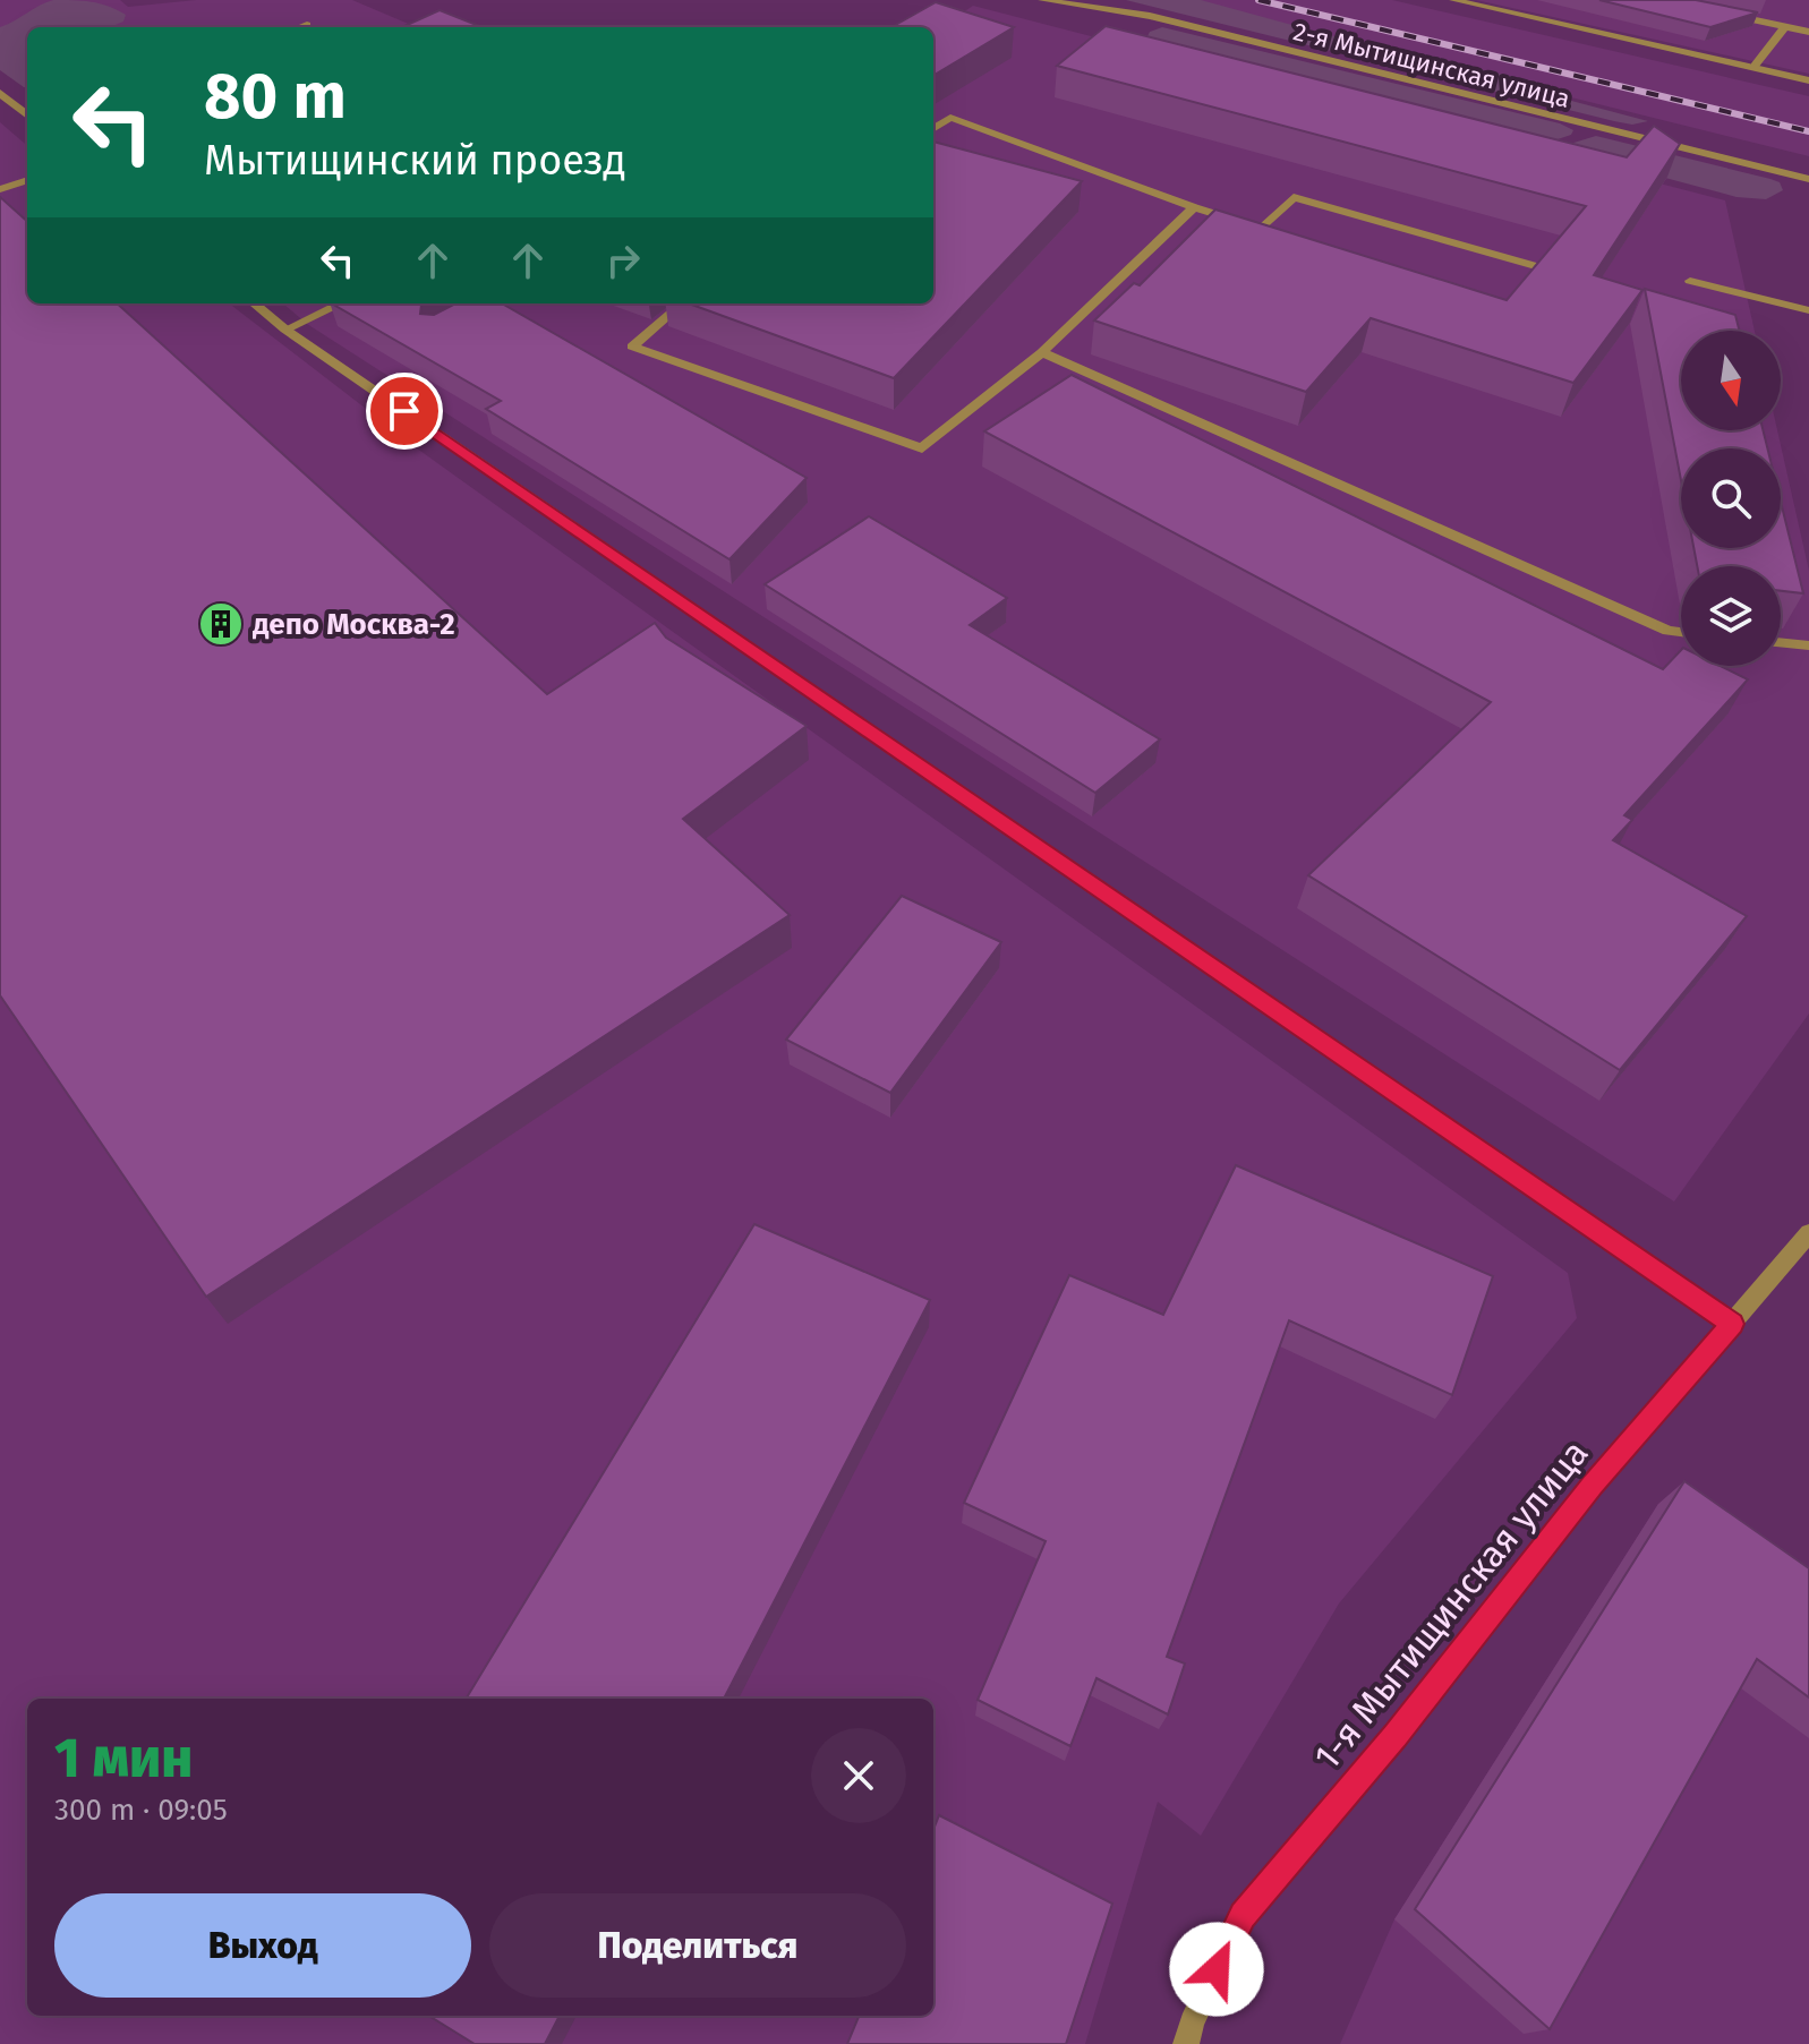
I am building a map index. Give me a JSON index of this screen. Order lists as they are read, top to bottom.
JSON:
{
  "streets": {
    "street": ["2-я Мытищинская улица", "1-я Мытищинская улица"]
  },
  "places": {
    "building": ["депо Москва-2"]
  },
  "north": "bottom",
  "page": {
    "turn": ["80 m", "Мытищинский проезд"],
    "heading": ["1 мин", "300 m · 09:05"],
    "buttons": ["Выход", "Поделиться"]
  }
}
